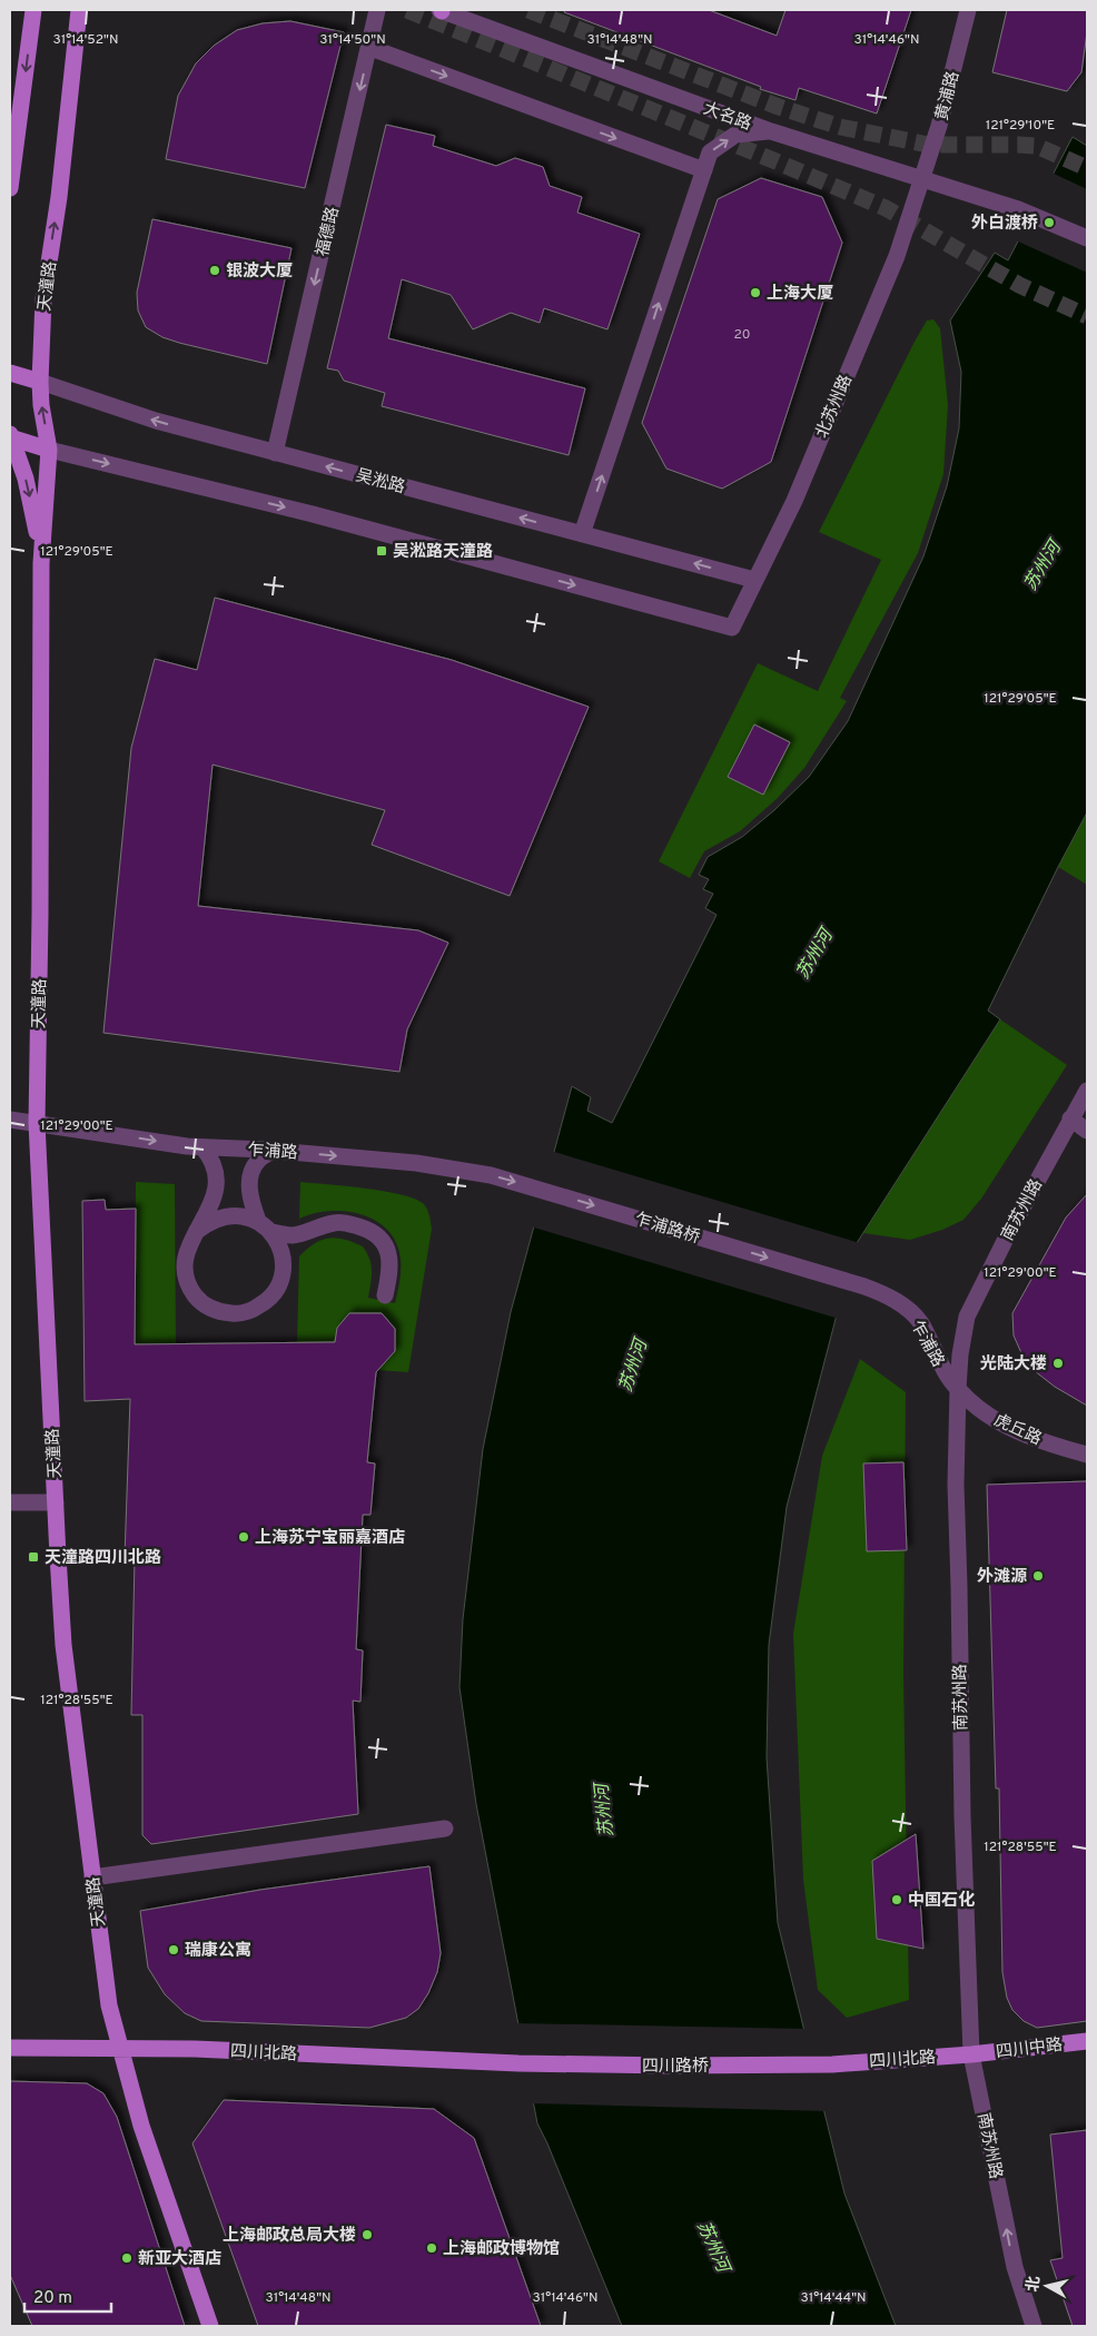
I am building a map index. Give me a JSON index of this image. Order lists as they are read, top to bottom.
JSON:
{
  "streets": {
    "main road": [
      "天潼路",
      "吴淞路",
      "四川中路",
      "四川北路",
      "四川路桥"
    ],
    "street": [
      "黄浦路",
      "大名路",
      "福德路",
      "北苏州路",
      "乍浦路",
      "南苏州路",
      "乍浦路桥",
      "虎丘路"
    ]
  },
  "crossings": [
    ["黄浦路", "大名路"],
    ["黄浦路", "北苏州路"],
    ["大名路", "北苏州路"],
    ["福德路", "吴淞路"],
    ["天潼路", "北苏州路"],
    ["天潼路", "吴淞路"],
    ["天潼路", "乍浦路"],
    ["天潼路", "四川北路"],
    ["北苏州路", "吴淞路"],
    ["乍浦路", "南苏州路"],
    ["乍浦路", "乍浦路桥"],
    ["乍浦路", "虎丘路"],
    ["南苏州路", "虎丘路"],
    ["南苏州路", "四川中路"],
    ["南苏州路", "四川北路"],
    ["四川中路", "四川北路"],
    ["四川北路", "四川路桥"]
  ],
  "one_way": [
    "福德路",
    "北苏州路",
    "吴淞路",
    "乍浦路",
    "乍浦路桥"
  ],
  "water": ["苏州河"],
  "places": {
    "other": [
      "外白渡桥",
      "银波大厦",
      "上海大厦",
      "光陆大楼",
      "上海苏宁宝丽嘉酒店",
      "外滩源",
      "中国石化",
      "瑞康公寓",
      "上海邮政总局大楼",
      "上海邮政博物馆",
      "新亚大酒店"
    ],
    "transit": ["吴淞路天潼路", "天潼路四川北路"]
  },
  "house_numbers": ["20"],
  "scale_bar": "20 m",
  "north": "left",
  "coordinates": [
    "31°14'52\"N",
    "31°14'50\"N",
    "31°14'48\"N",
    "31°14'46\"N",
    "121°29'10\"E",
    "121°29'05\"E",
    "121°29'00\"E",
    "121°28'55\"E",
    "31°14'44\"N"
  ]
}
